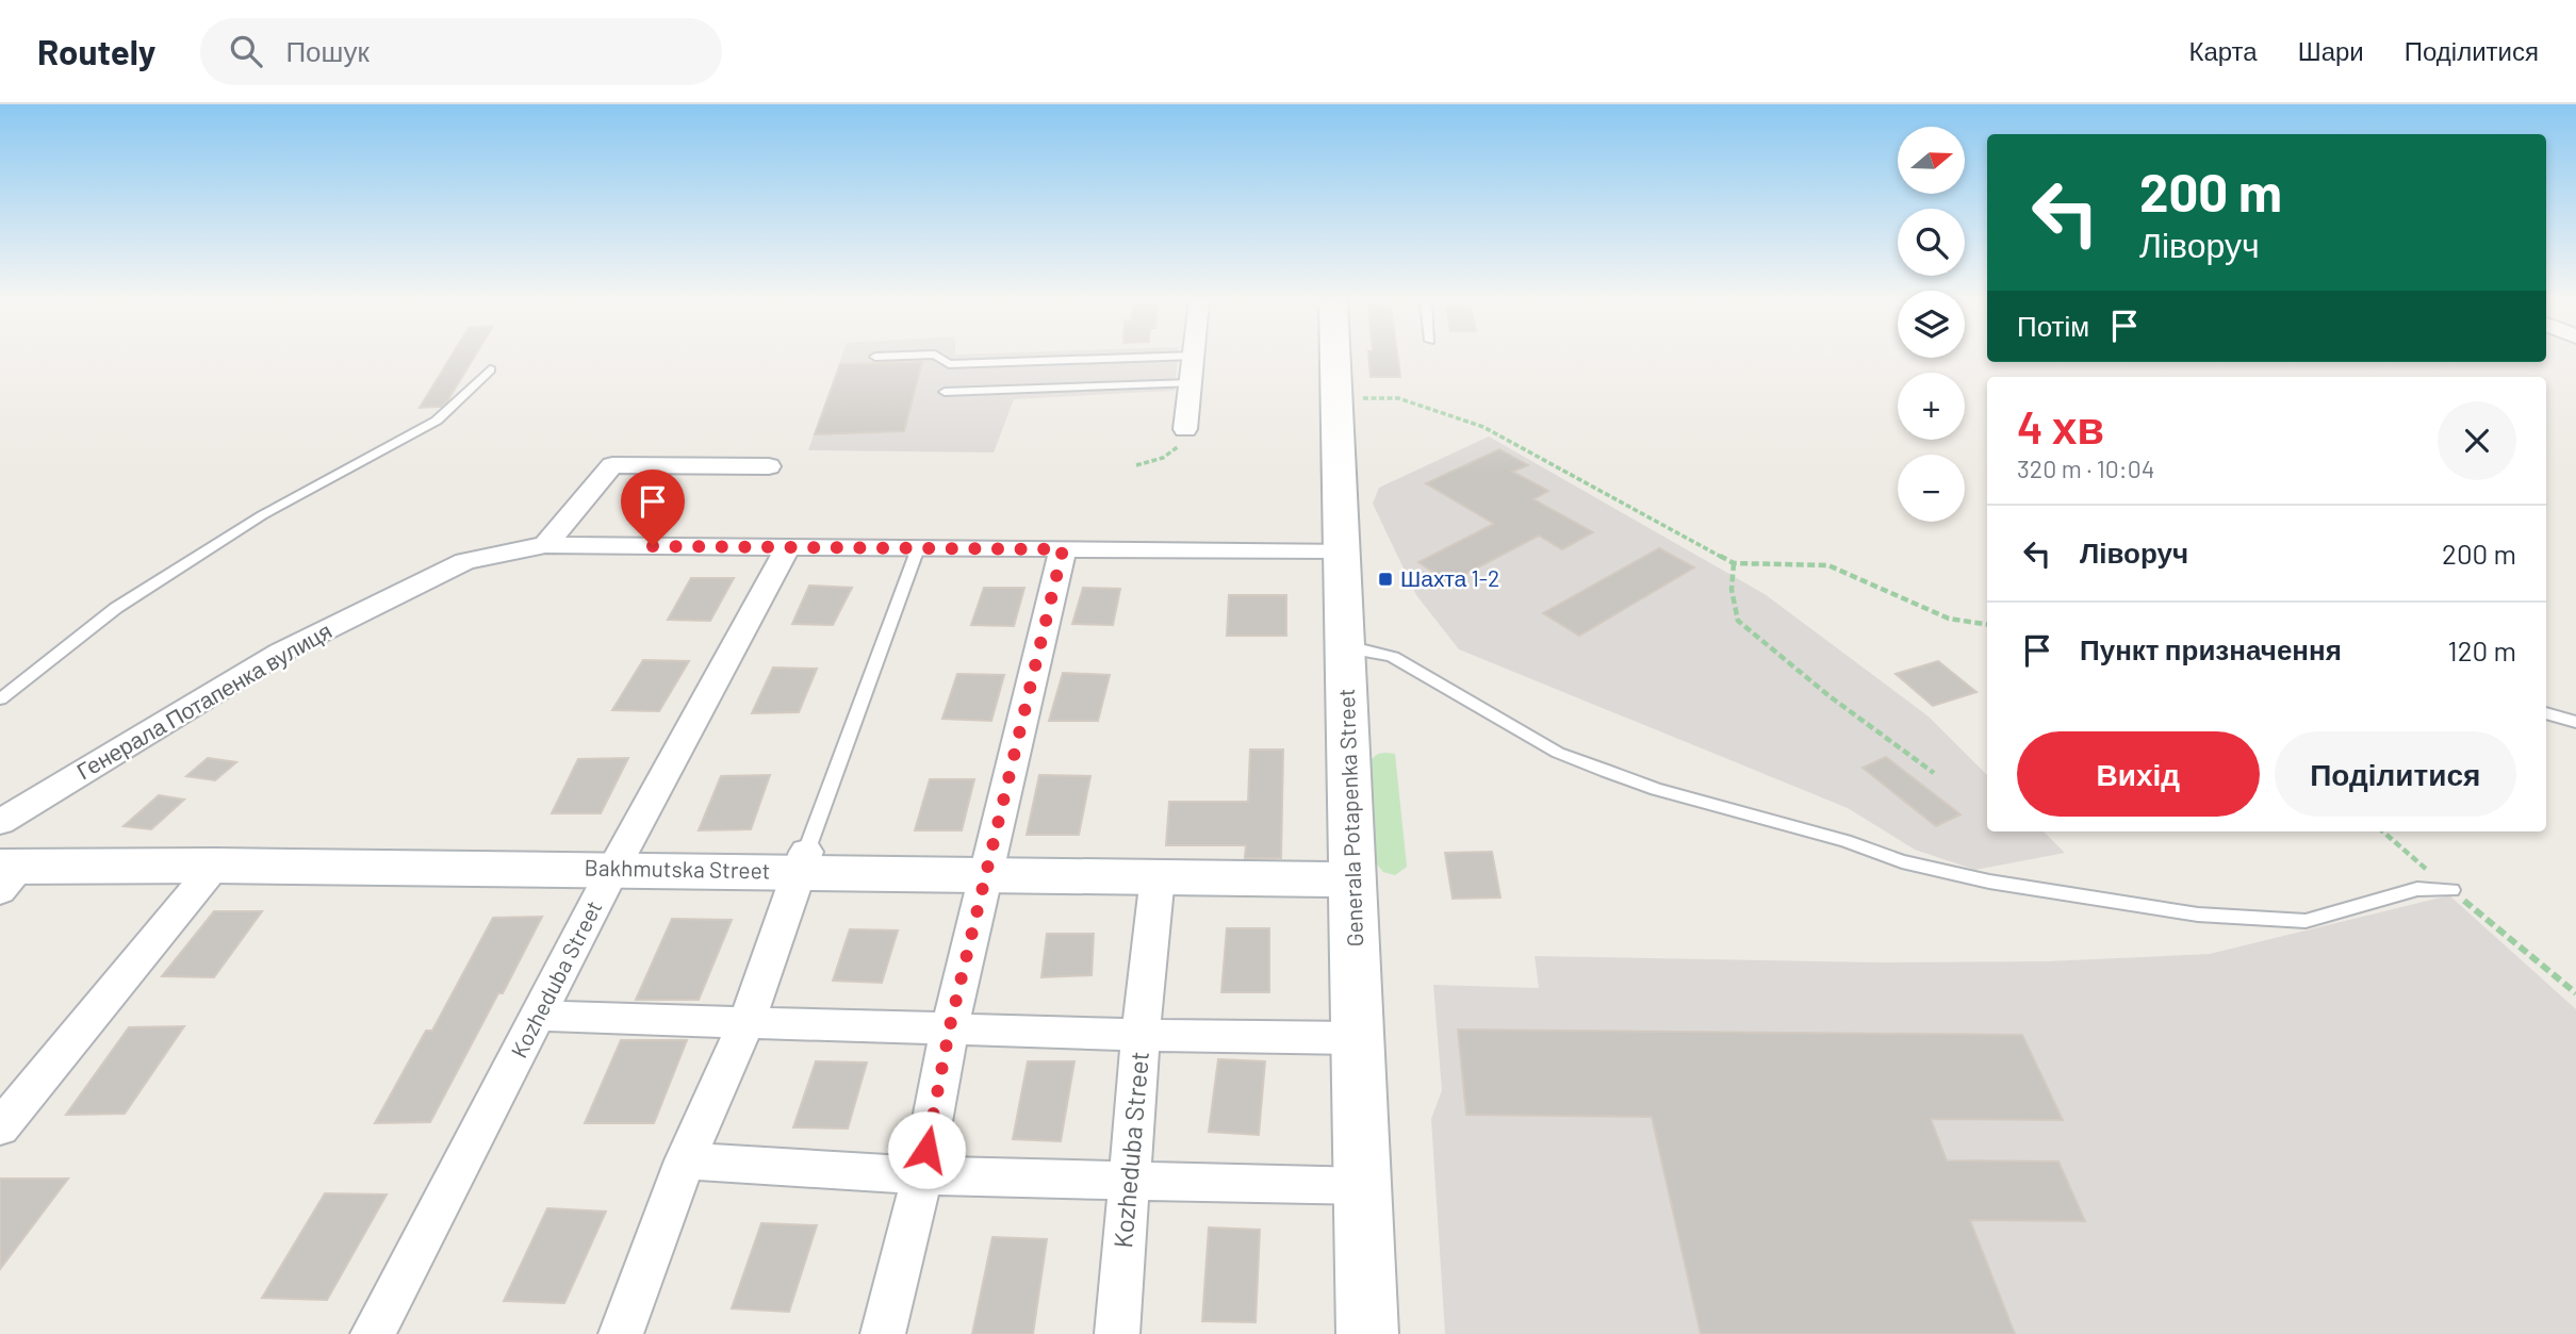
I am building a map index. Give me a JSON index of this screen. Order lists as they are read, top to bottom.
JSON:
{
  "streets": {
    "main road": ["Generala Potapenka Street", "Bakhmutska Street"],
    "street": ["Генерала Потапенка вулиця", "Kozheduba Street"]
  },
  "crossings": [
    ["Генерала Потапенка вулиця", "Generala Potapenka Street"],
    ["Генерала Потапенка вулиця", "Kozheduba Street"],
    ["Generala Potapenka Street", "Bakhmutska Street"],
    ["Bakhmutska Street", "Kozheduba Street"]
  ],
  "places": {
    "transit": ["Шахта 1-2"]
  },
  "north": "right",
  "page": {
    "header": "Routely",
    "search": "Пошук",
    "nav": ["Карта", "Шари", "Поділитися"],
    "map_buttons": ["+", "−"],
    "turn": ["200 m", "Ліворуч"],
    "then": "Потім",
    "heading": ["4 хв", "320 m · 10:04"],
    "list": [
      {
        "name": "Ліворуч",
        "value": "200 m"
      },
      {
        "name": "Пункт призначення",
        "value": "120 m"
      }
    ],
    "buttons": ["Вихід", "Поділитися"]
  }
}
